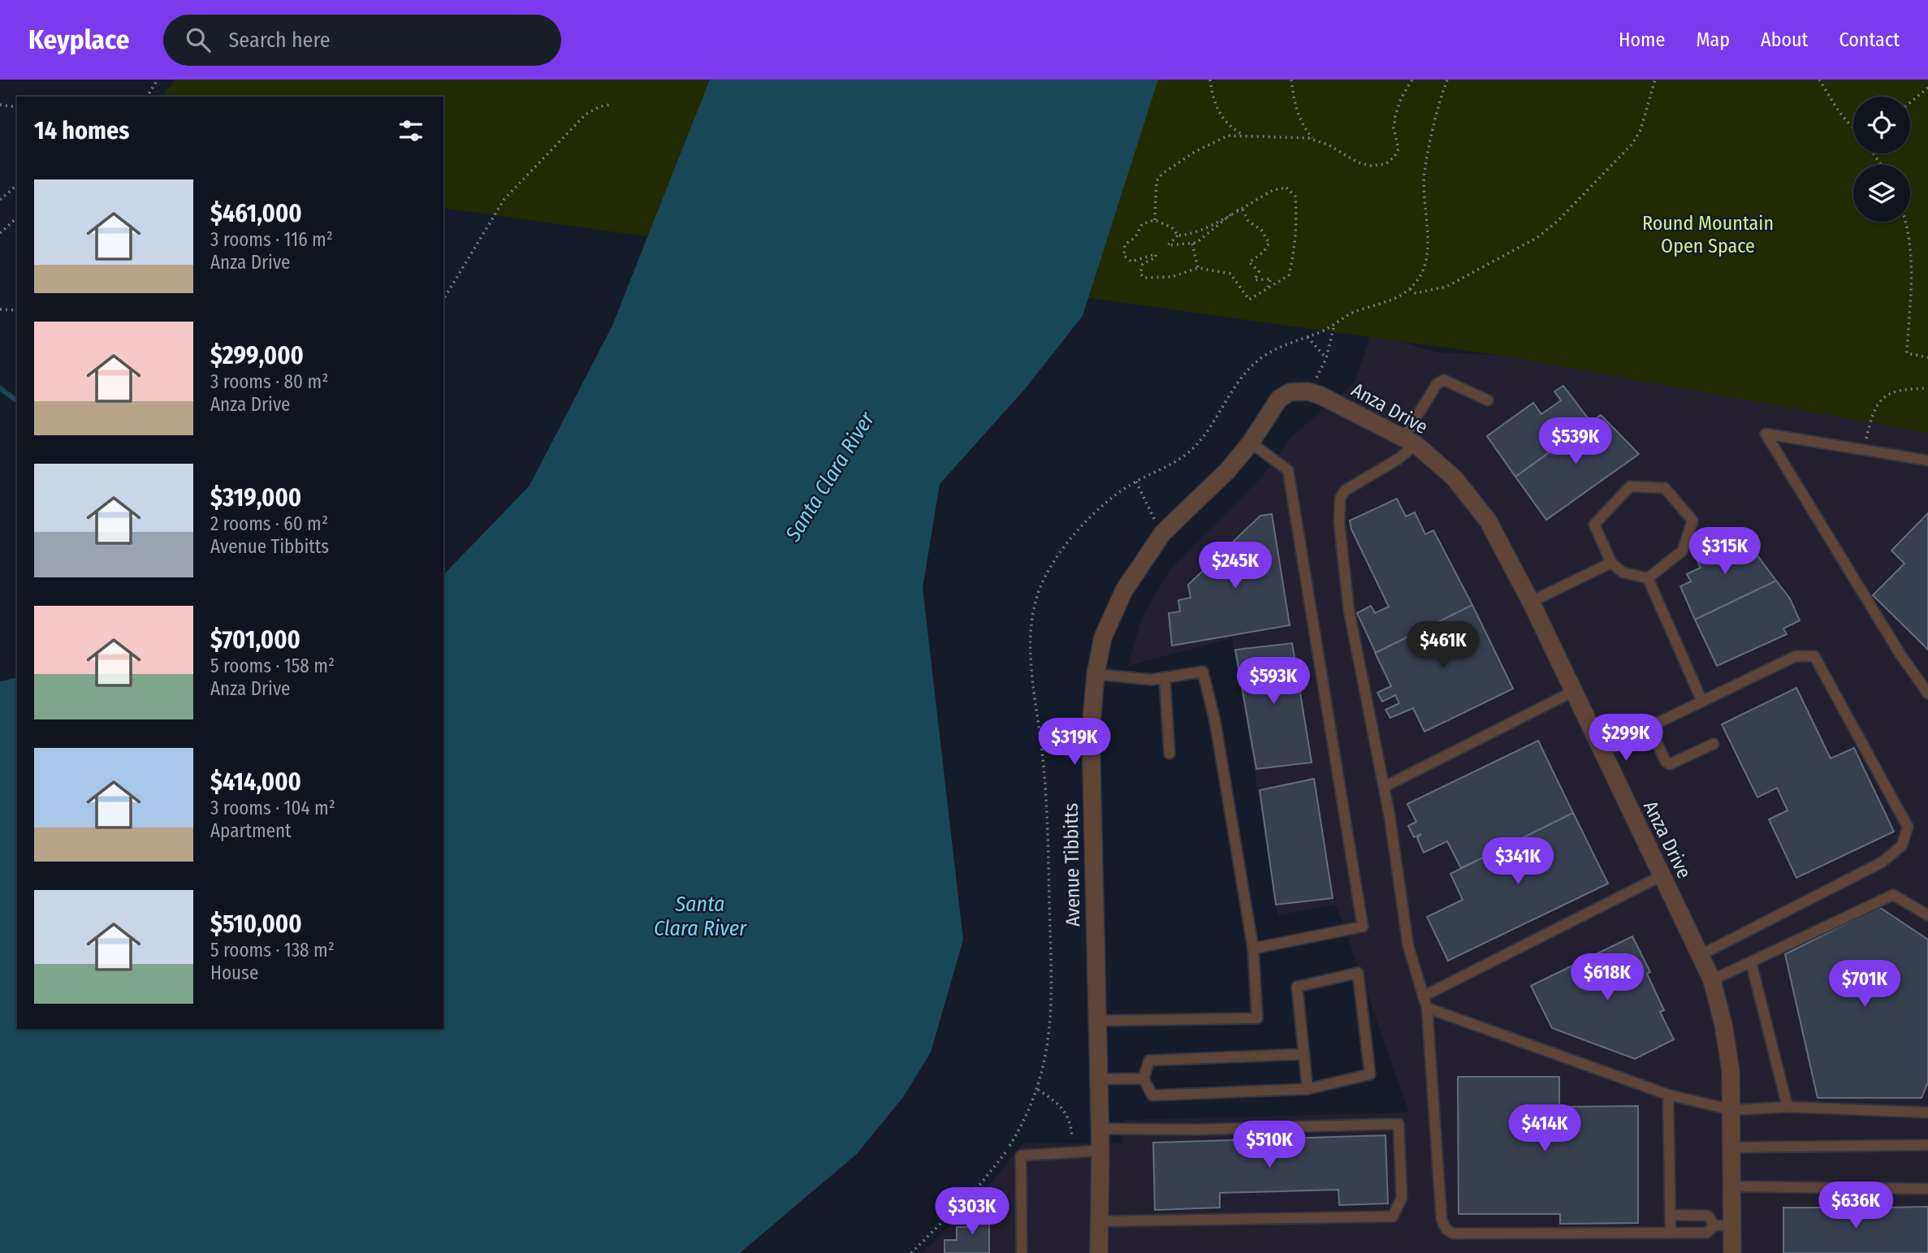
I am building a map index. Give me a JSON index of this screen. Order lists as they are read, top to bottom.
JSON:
{
  "streets": {
    "street": ["Anza Drive", "Avenue Tibbitts"]
  },
  "crossings": [
    ["Anza Drive", "Avenue Tibbitts"]
  ],
  "water": ["Santa Clara River"],
  "parks": ["Round Mountain Open Space"],
  "page": {
    "header": "Keyplace",
    "search": "Search here",
    "nav": [
      "Home",
      "Map",
      "About",
      "Contact"
    ],
    "heading": "14 homes",
    "list": [
      {
        "name": "$461,000",
        "note": "3 rooms · 116 m² · Anza Drive"
      },
      {
        "name": "$299,000",
        "note": "3 rooms · 80 m² · Anza Drive"
      },
      {
        "name": "$319,000",
        "note": "2 rooms · 60 m² · Avenue Tibbitts"
      },
      {
        "name": "$701,000",
        "note": "5 rooms · 158 m² · Anza Drive"
      },
      {
        "name": "$414,000",
        "note": "3 rooms · 104 m² · Apartment"
      },
      {
        "name": "$510,000",
        "note": "5 rooms · 138 m² · House"
      }
    ],
    "price": [
      "$539K",
      "$315K",
      "$245K",
      "$461K",
      "$593K",
      "$299K",
      "$319K",
      "$341K",
      "$618K",
      "$701K",
      "$414K",
      "$510K",
      "$636K",
      "$303K"
    ]
  }
}
